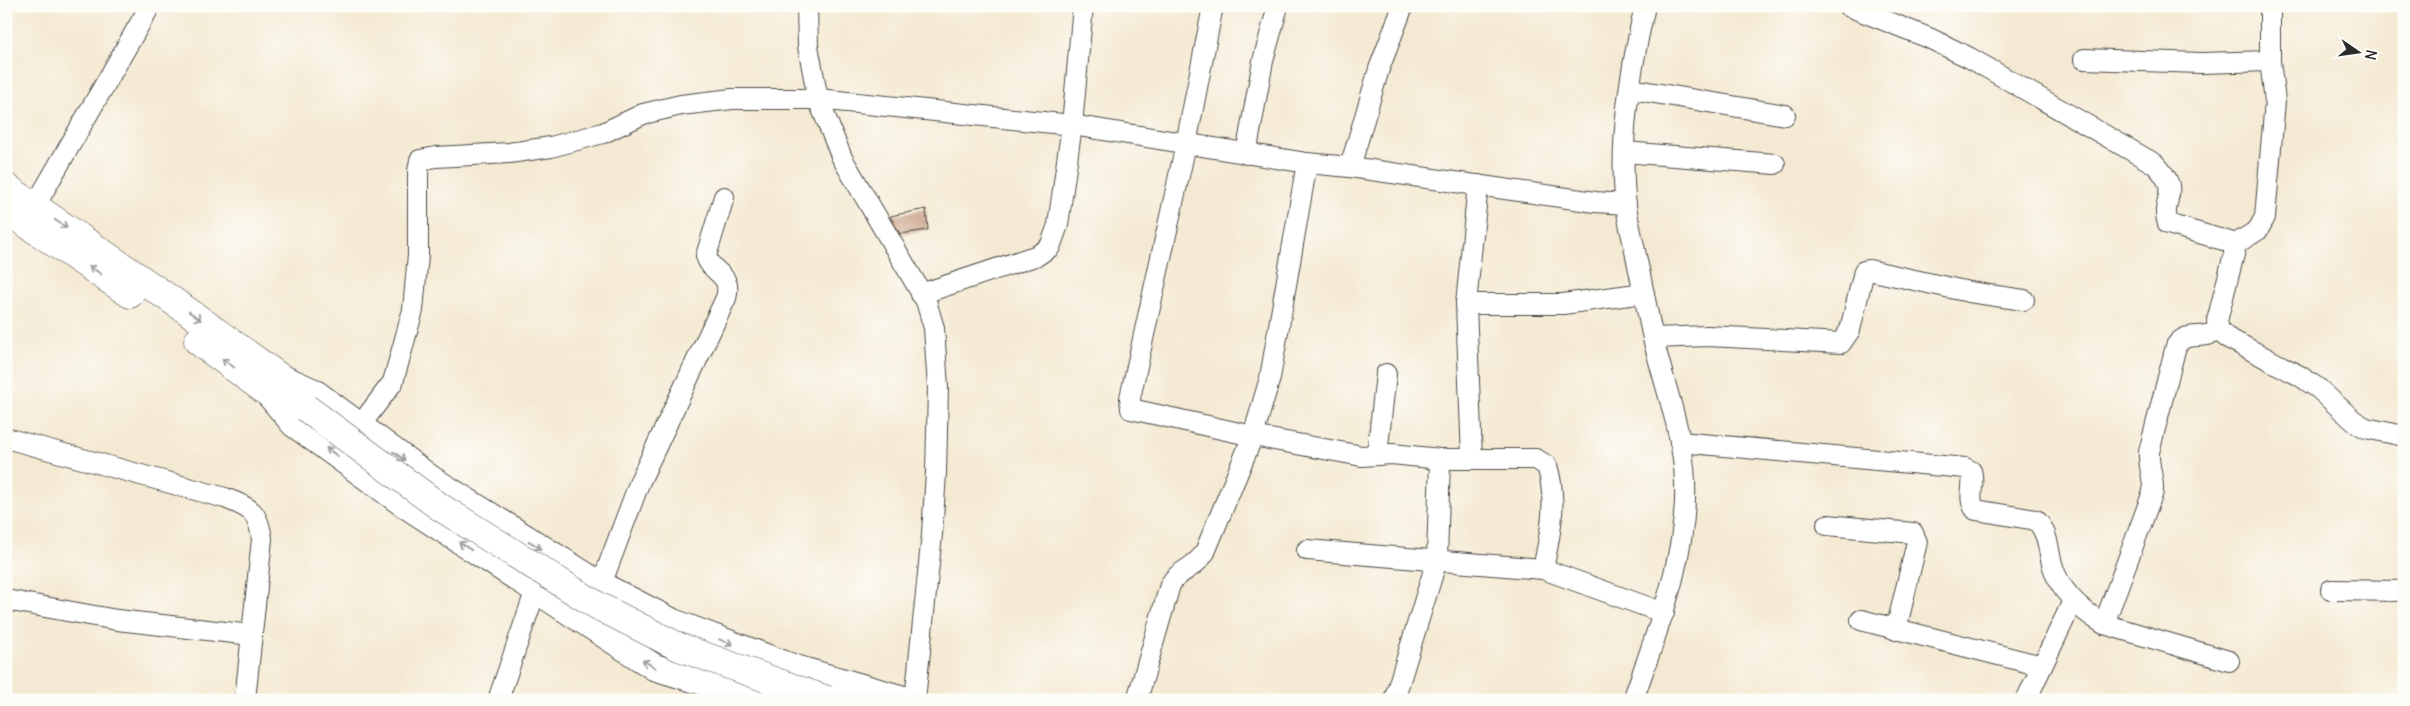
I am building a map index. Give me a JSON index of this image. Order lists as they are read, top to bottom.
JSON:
{
  "north": "right"
}
